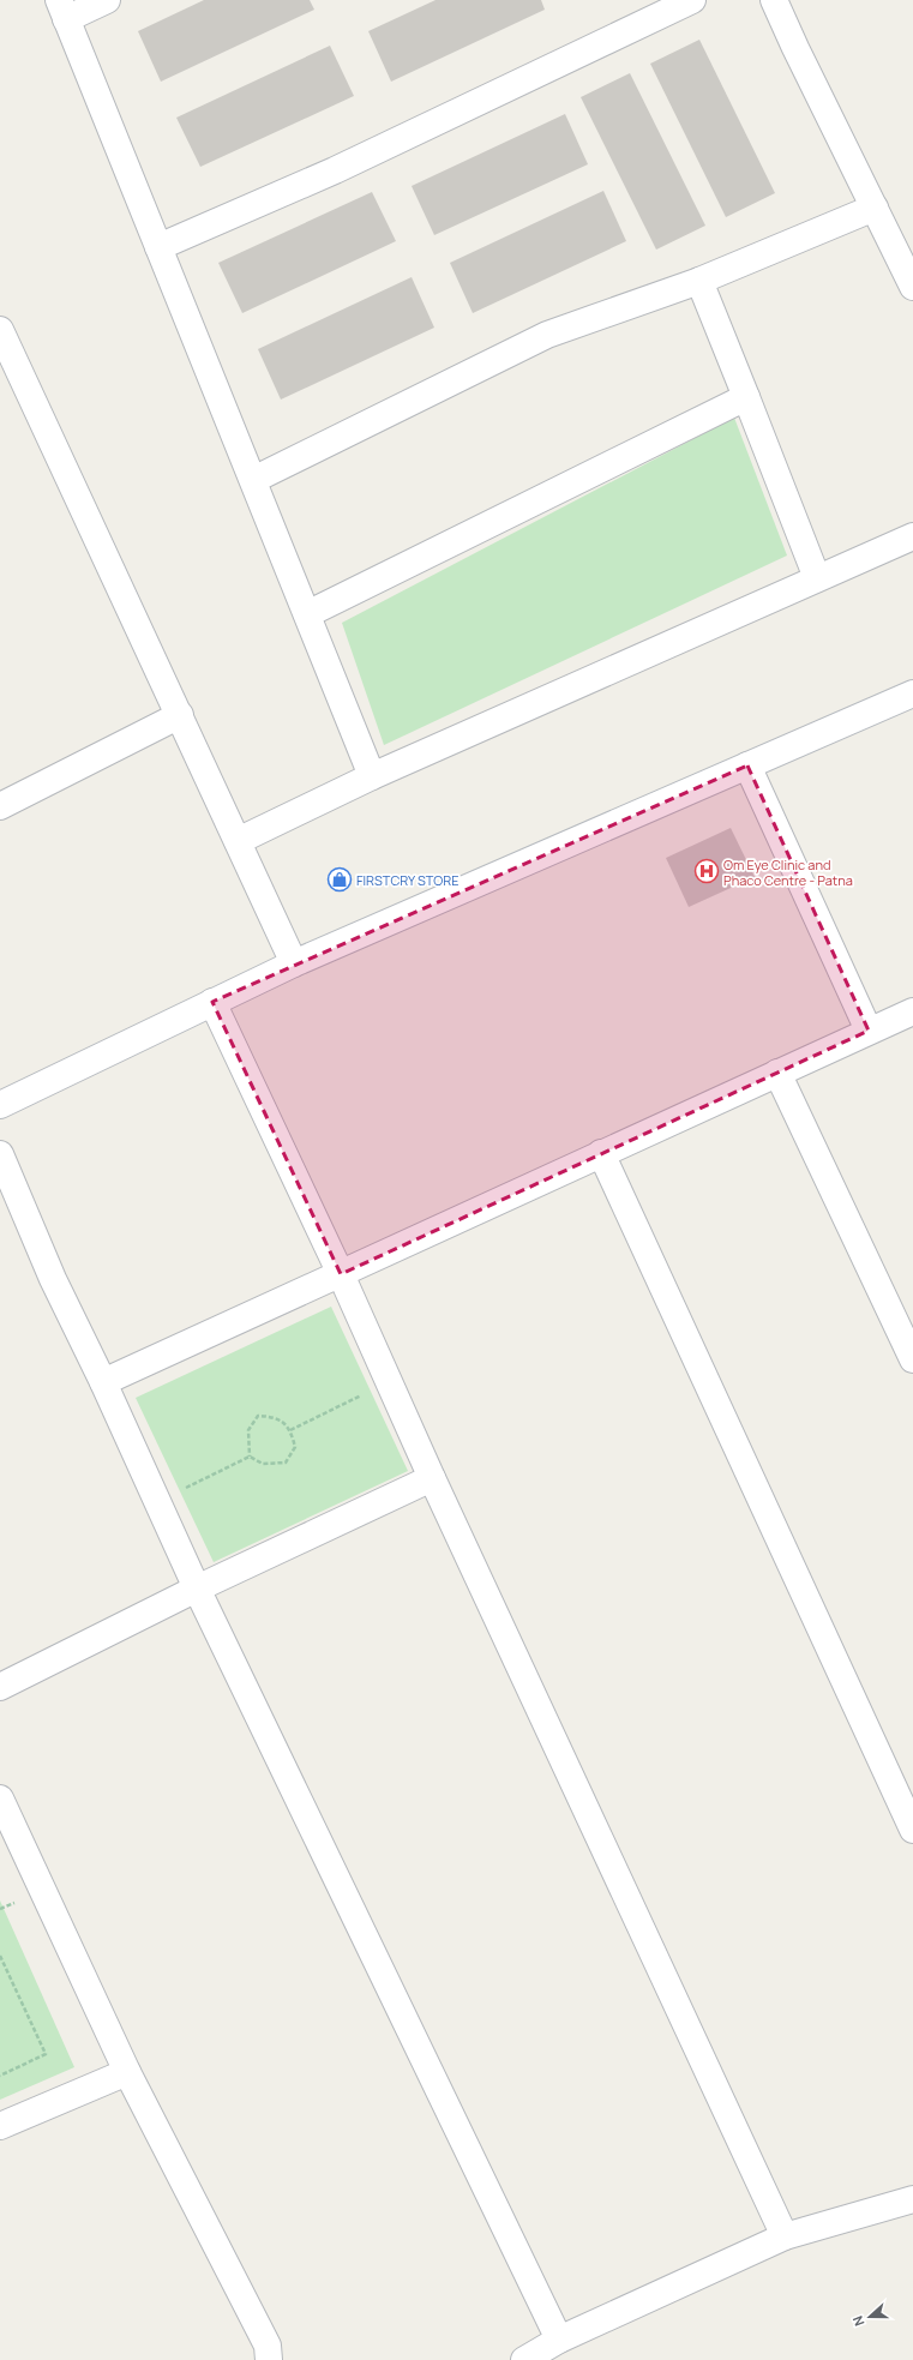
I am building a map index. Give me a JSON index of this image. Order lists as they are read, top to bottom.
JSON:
{
  "places": {
    "hospital": ["Om Eye Clinic and Phaco Centre - Patna"],
    "shop": ["FIRSTCRY STORE"]
  },
  "north": "left"
}
